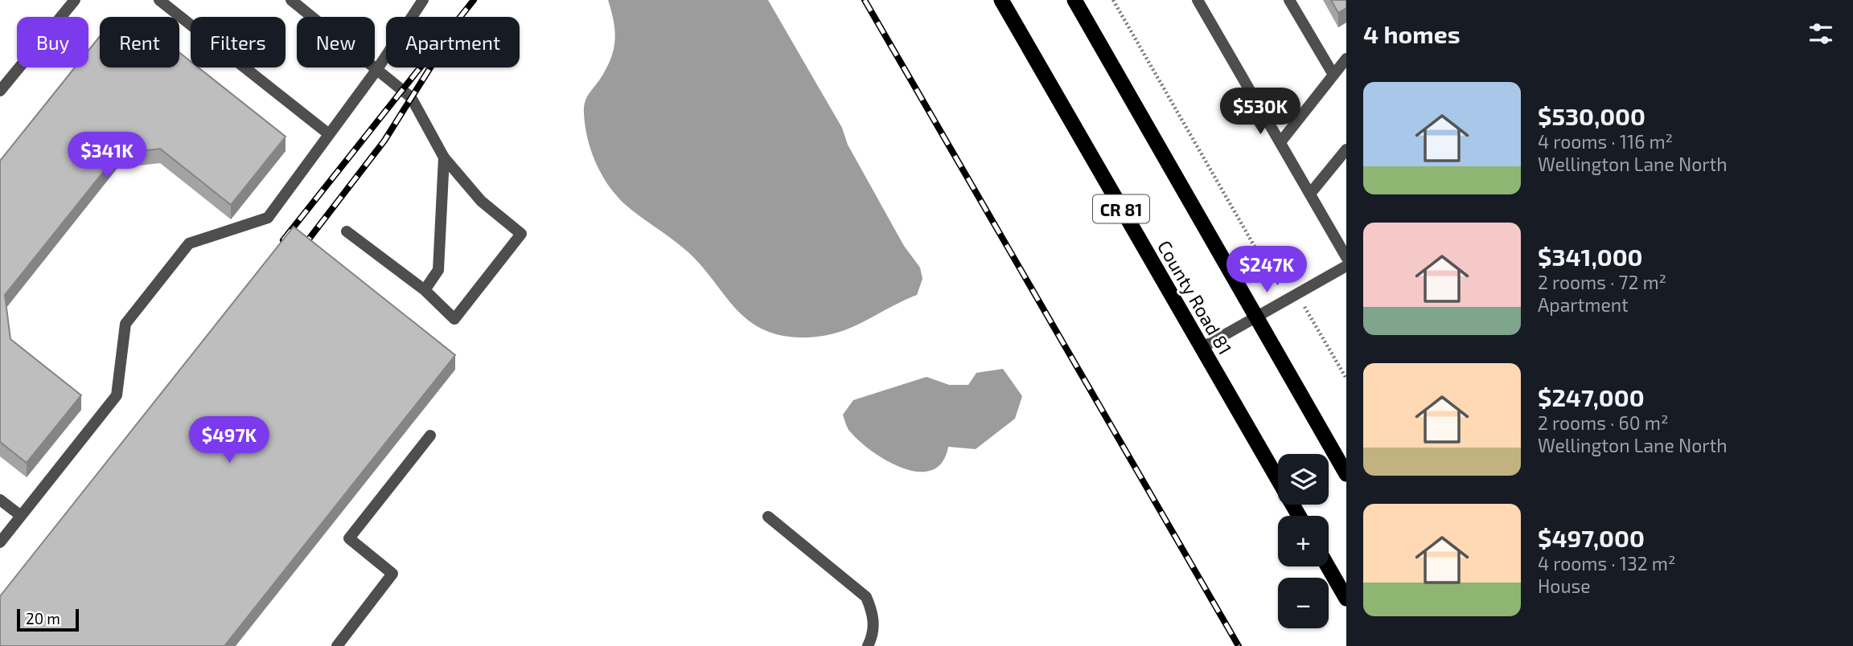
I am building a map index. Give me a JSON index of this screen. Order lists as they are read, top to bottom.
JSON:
{
  "streets": {
    "highway": ["CR 81", "County Road 81"]
  },
  "scale_bar": "20 m",
  "page": {
    "heading": "4 homes",
    "chip": [
      "Buy",
      "Rent",
      "Filters",
      "New",
      "Apartment"
    ],
    "list": [
      {
        "name": "$530,000",
        "note": "4 rooms · 116 m² · Wellington Lane North"
      },
      {
        "name": "$341,000",
        "note": "2 rooms · 72 m² · Apartment"
      },
      {
        "name": "$247,000",
        "note": "2 rooms · 60 m² · Wellington Lane North"
      },
      {
        "name": "$497,000",
        "note": "4 rooms · 132 m² · House"
      }
    ],
    "price": [
      "$530K",
      "$341K",
      "$247K",
      "$497K"
    ],
    "map_buttons": ["+", "−"],
    "scale": "20 m"
  }
}
